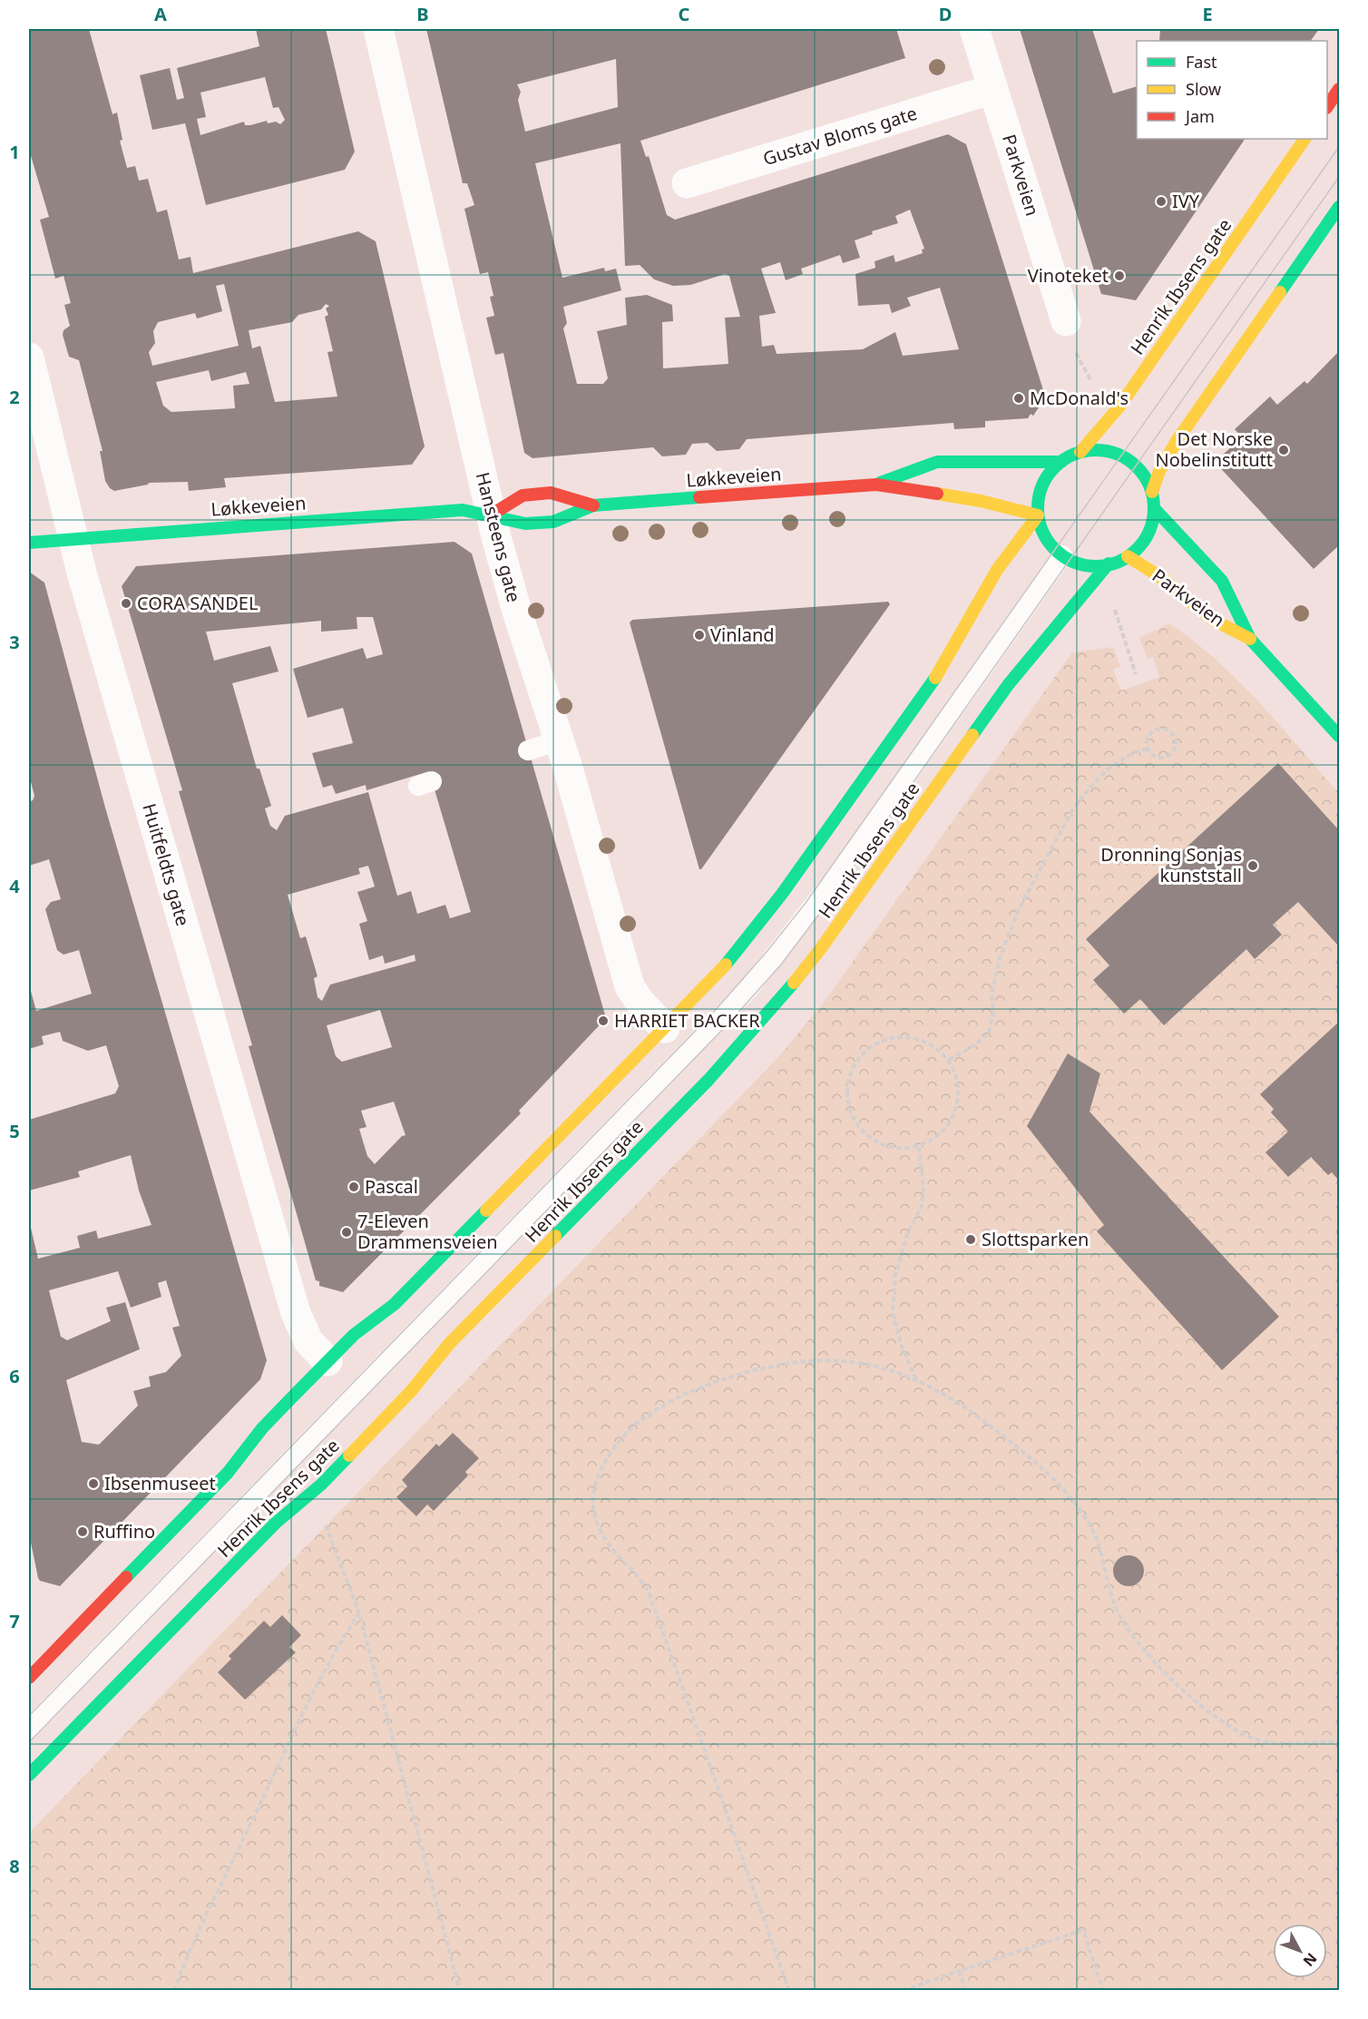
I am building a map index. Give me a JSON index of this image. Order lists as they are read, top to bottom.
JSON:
{
  "streets": {
    "main road": ["Parkveien", "Henrik Ibsens gate", "Løkkeveien"],
    "street": ["Gustav Bloms gate", "Hansteens gate", "Huitfeldts gate"]
  },
  "crossings": [
    ["Gustav Bloms gate", "Parkveien"],
    ["Parkveien", "Henrik Ibsens gate"],
    ["Parkveien", "Løkkeveien"],
    ["Henrik Ibsens gate", "Løkkeveien"],
    ["Løkkeveien", "Hansteens gate"],
    ["Løkkeveien", "Huitfeldts gate"]
  ],
  "places": [
    "IVY",
    "Vinoteket",
    "McDonald's",
    "Det Norske Nobelinstitutt",
    "CORA SANDEL",
    "Vinland",
    "Dronning Sonjas kunststall",
    "HARRIET BACKER",
    "Pascal",
    "7-Eleven Drammensveien",
    "Slottsparken",
    "Ibsenmuseet",
    "Ruffino"
  ],
  "legend": ["Fast", "Slow", "Jam"],
  "north": "bottom right",
  "grid": {
    "columns": [
      "A",
      "B",
      "C",
      "D",
      "E"
    ],
    "rows": [
      "1",
      "2",
      "3",
      "4",
      "5",
      "6",
      "7",
      "8"
    ]
  }
}
